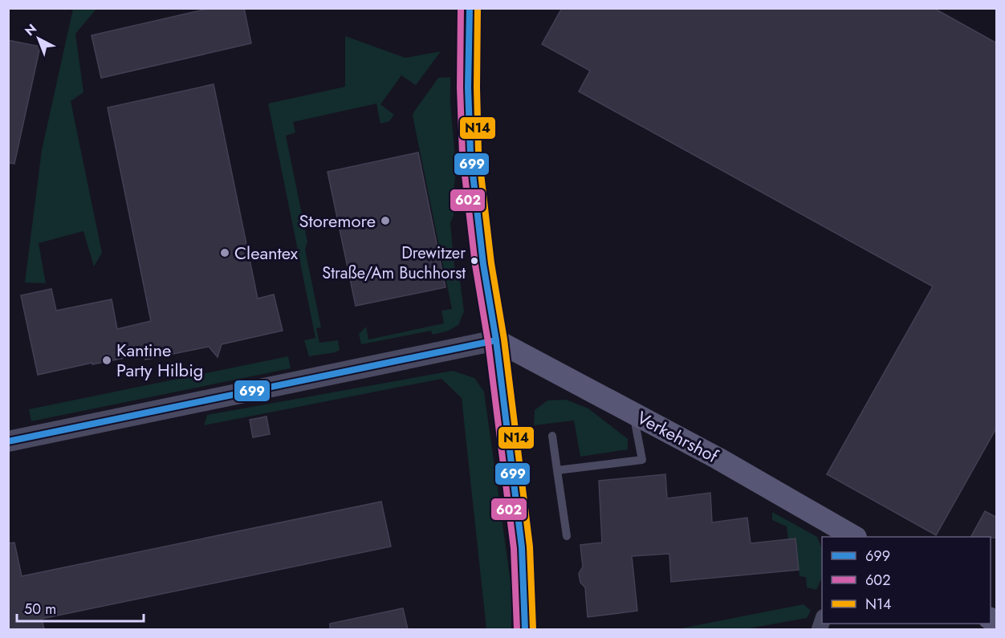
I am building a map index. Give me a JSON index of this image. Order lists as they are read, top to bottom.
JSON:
{
  "streets": {
    "main road": ["Verkehrshof"]
  },
  "places": [
    "Storemore",
    "Cleantex",
    "Drewitzer Straße/Am Buchhorst",
    "Kantine Party Hilbig"
  ],
  "lines": ["transit line 699", "transit line 602", "transit line N14"],
  "legend": ["699", "602", "N14"],
  "scale_bar": "50 m",
  "north": "top left"
}
